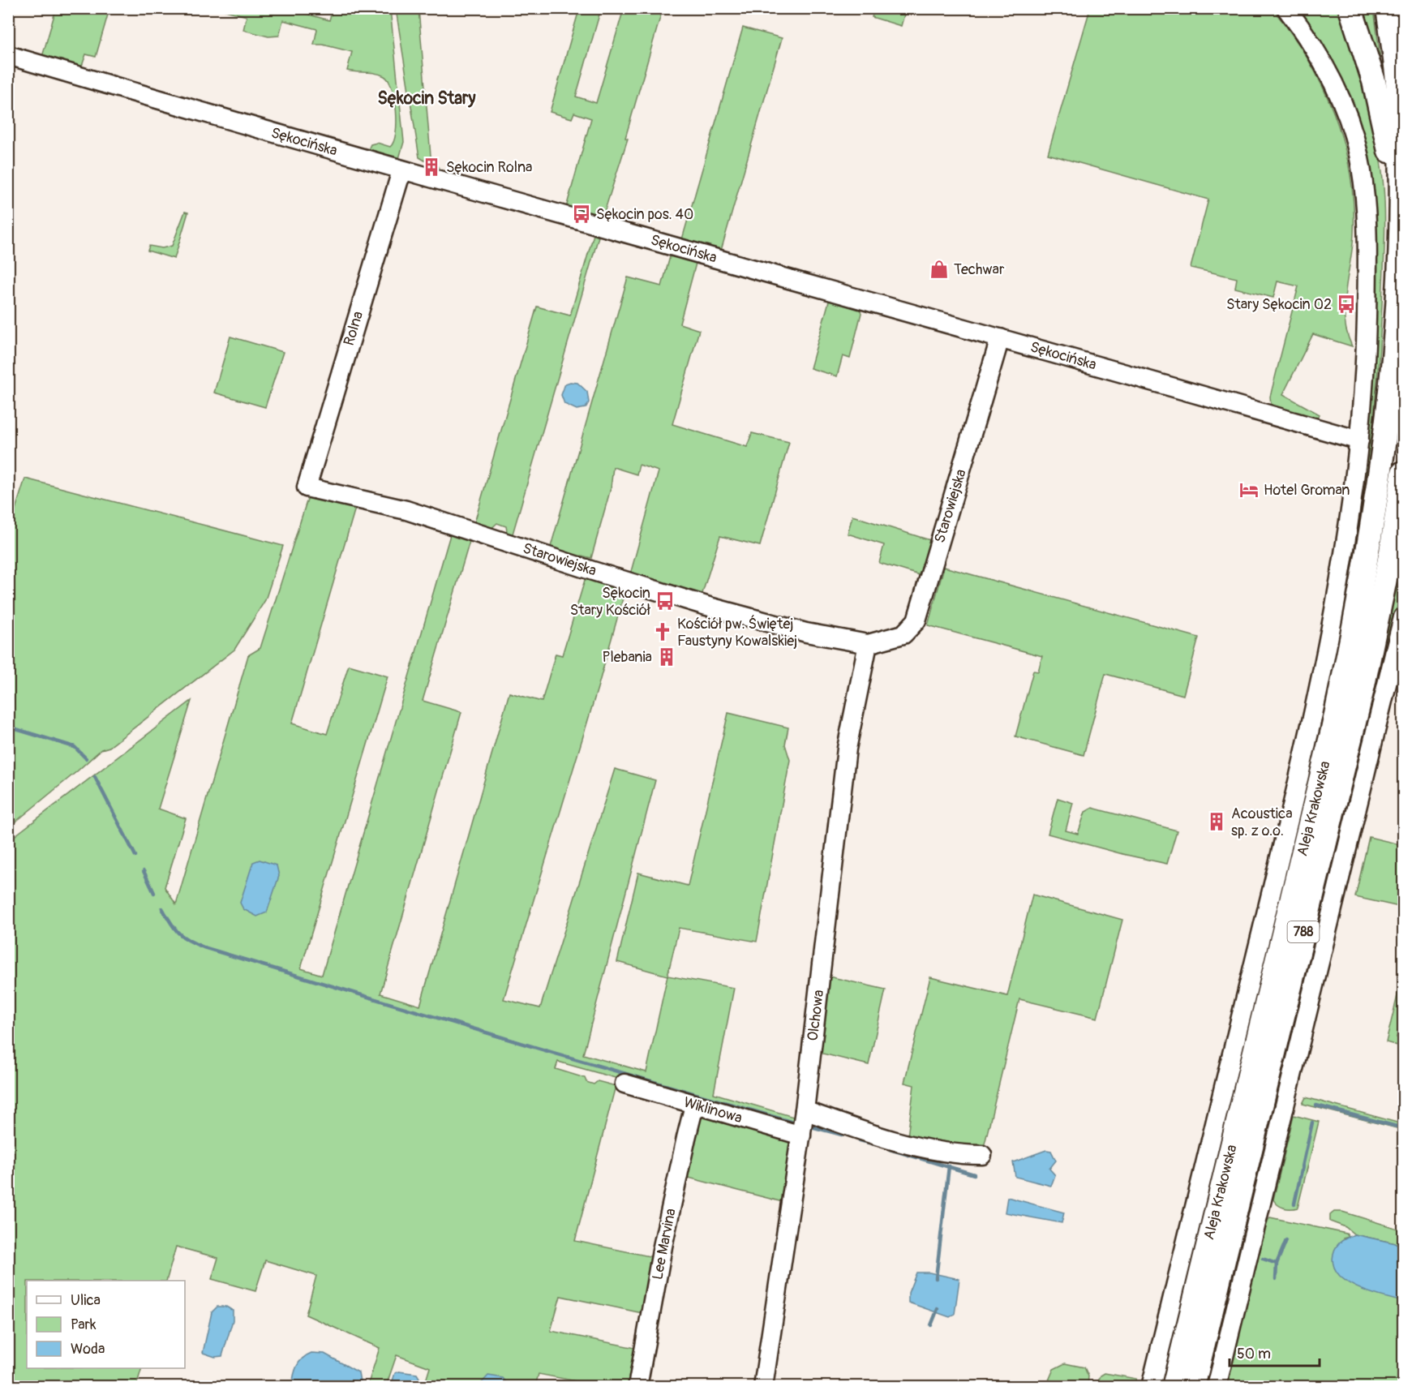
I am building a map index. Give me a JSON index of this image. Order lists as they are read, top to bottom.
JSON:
{
  "streets": {
    "main road": ["Aleja Krakowska", "788"],
    "street": [
      "Sękocińska",
      "Rolna",
      "Starowiejska",
      "Olchowa",
      "Wiklinowa",
      "Lee Marvina"
    ]
  },
  "crossings": [
    ["Sękocińska", "Rolna"],
    ["Sękocińska", "Starowiejska"],
    ["Sękocińska", "Aleja Krakowska"],
    ["Rolna", "Starowiejska"],
    ["Starowiejska", "Olchowa"],
    ["Aleja Krakowska", "788"],
    ["Olchowa", "Wiklinowa"],
    ["Wiklinowa", "Lee Marvina"]
  ],
  "districts": ["Sękocin Stary"],
  "places": {
    "building": ["Sękocin Rolna", "Plebania", "Acoustica sp. z o.o."],
    "bus stop": ["Sękocin pos. 40", "Stary Sękocin 02", "Sękocin Stary Kościół"],
    "shop": ["Techwar"],
    "hotel": ["Hotel Groman"],
    "church": ["Kościół pw. Świętej Faustyny Kowalskiej"]
  },
  "legend": ["Ulica", "Park", "Woda"],
  "scale_bar": "50 m"
}
